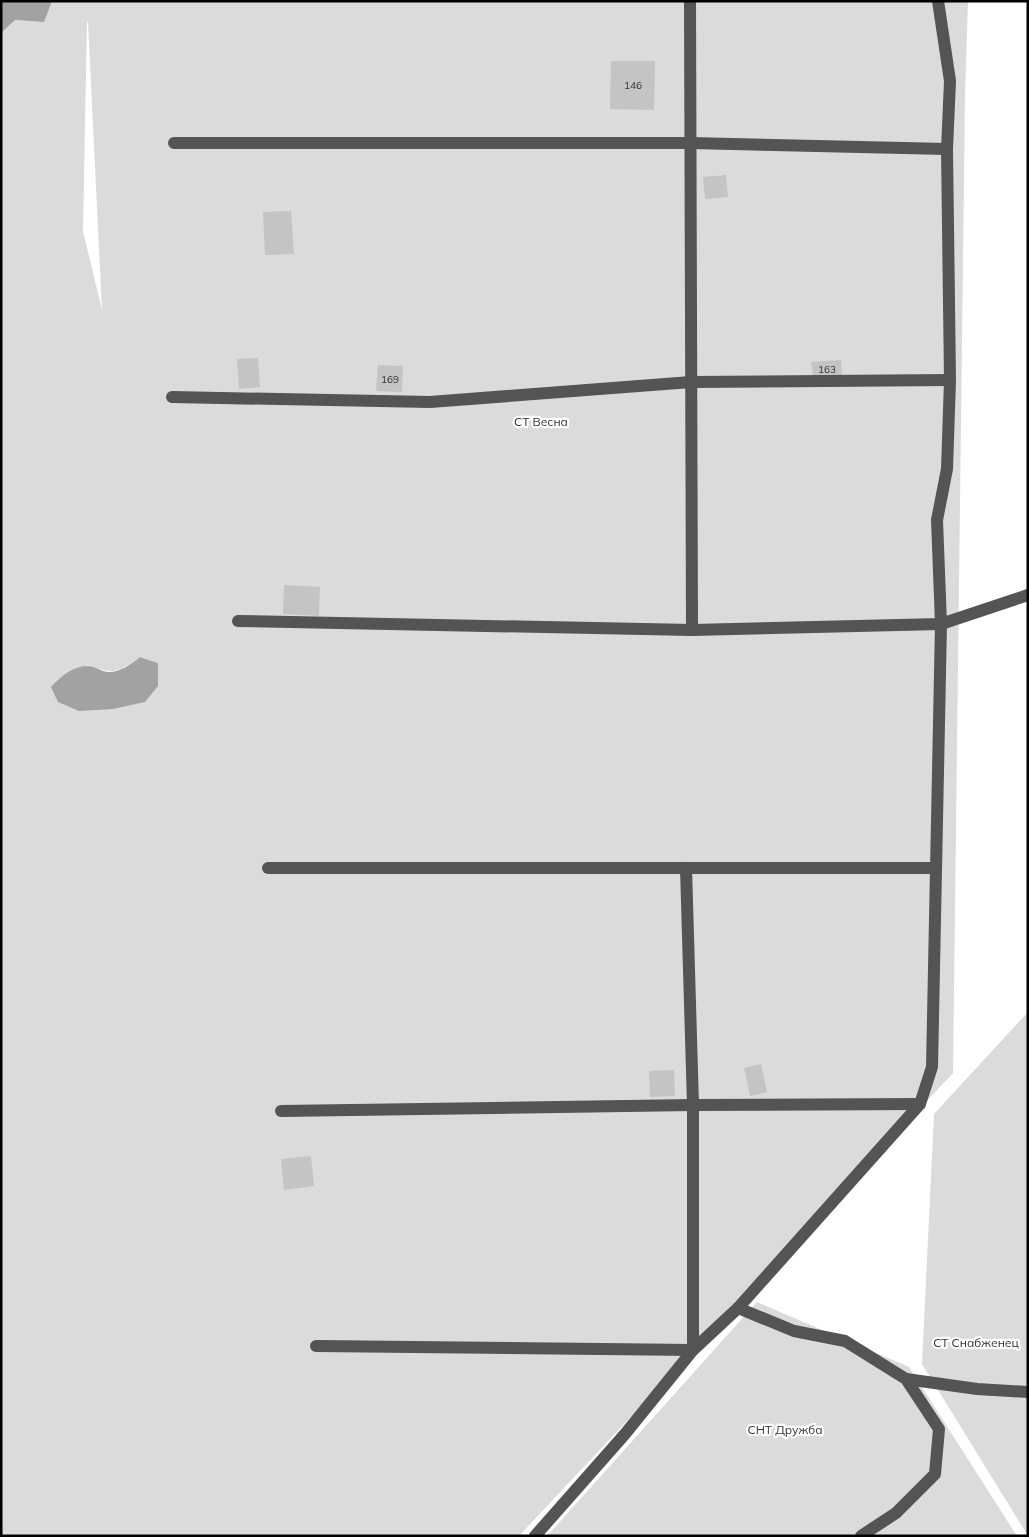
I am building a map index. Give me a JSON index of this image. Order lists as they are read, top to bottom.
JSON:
{
  "parks": ["СТ Весна", "СТ Снабженец", "СНТ Дружба"],
  "house_numbers": ["146", "163", "169"]
}
